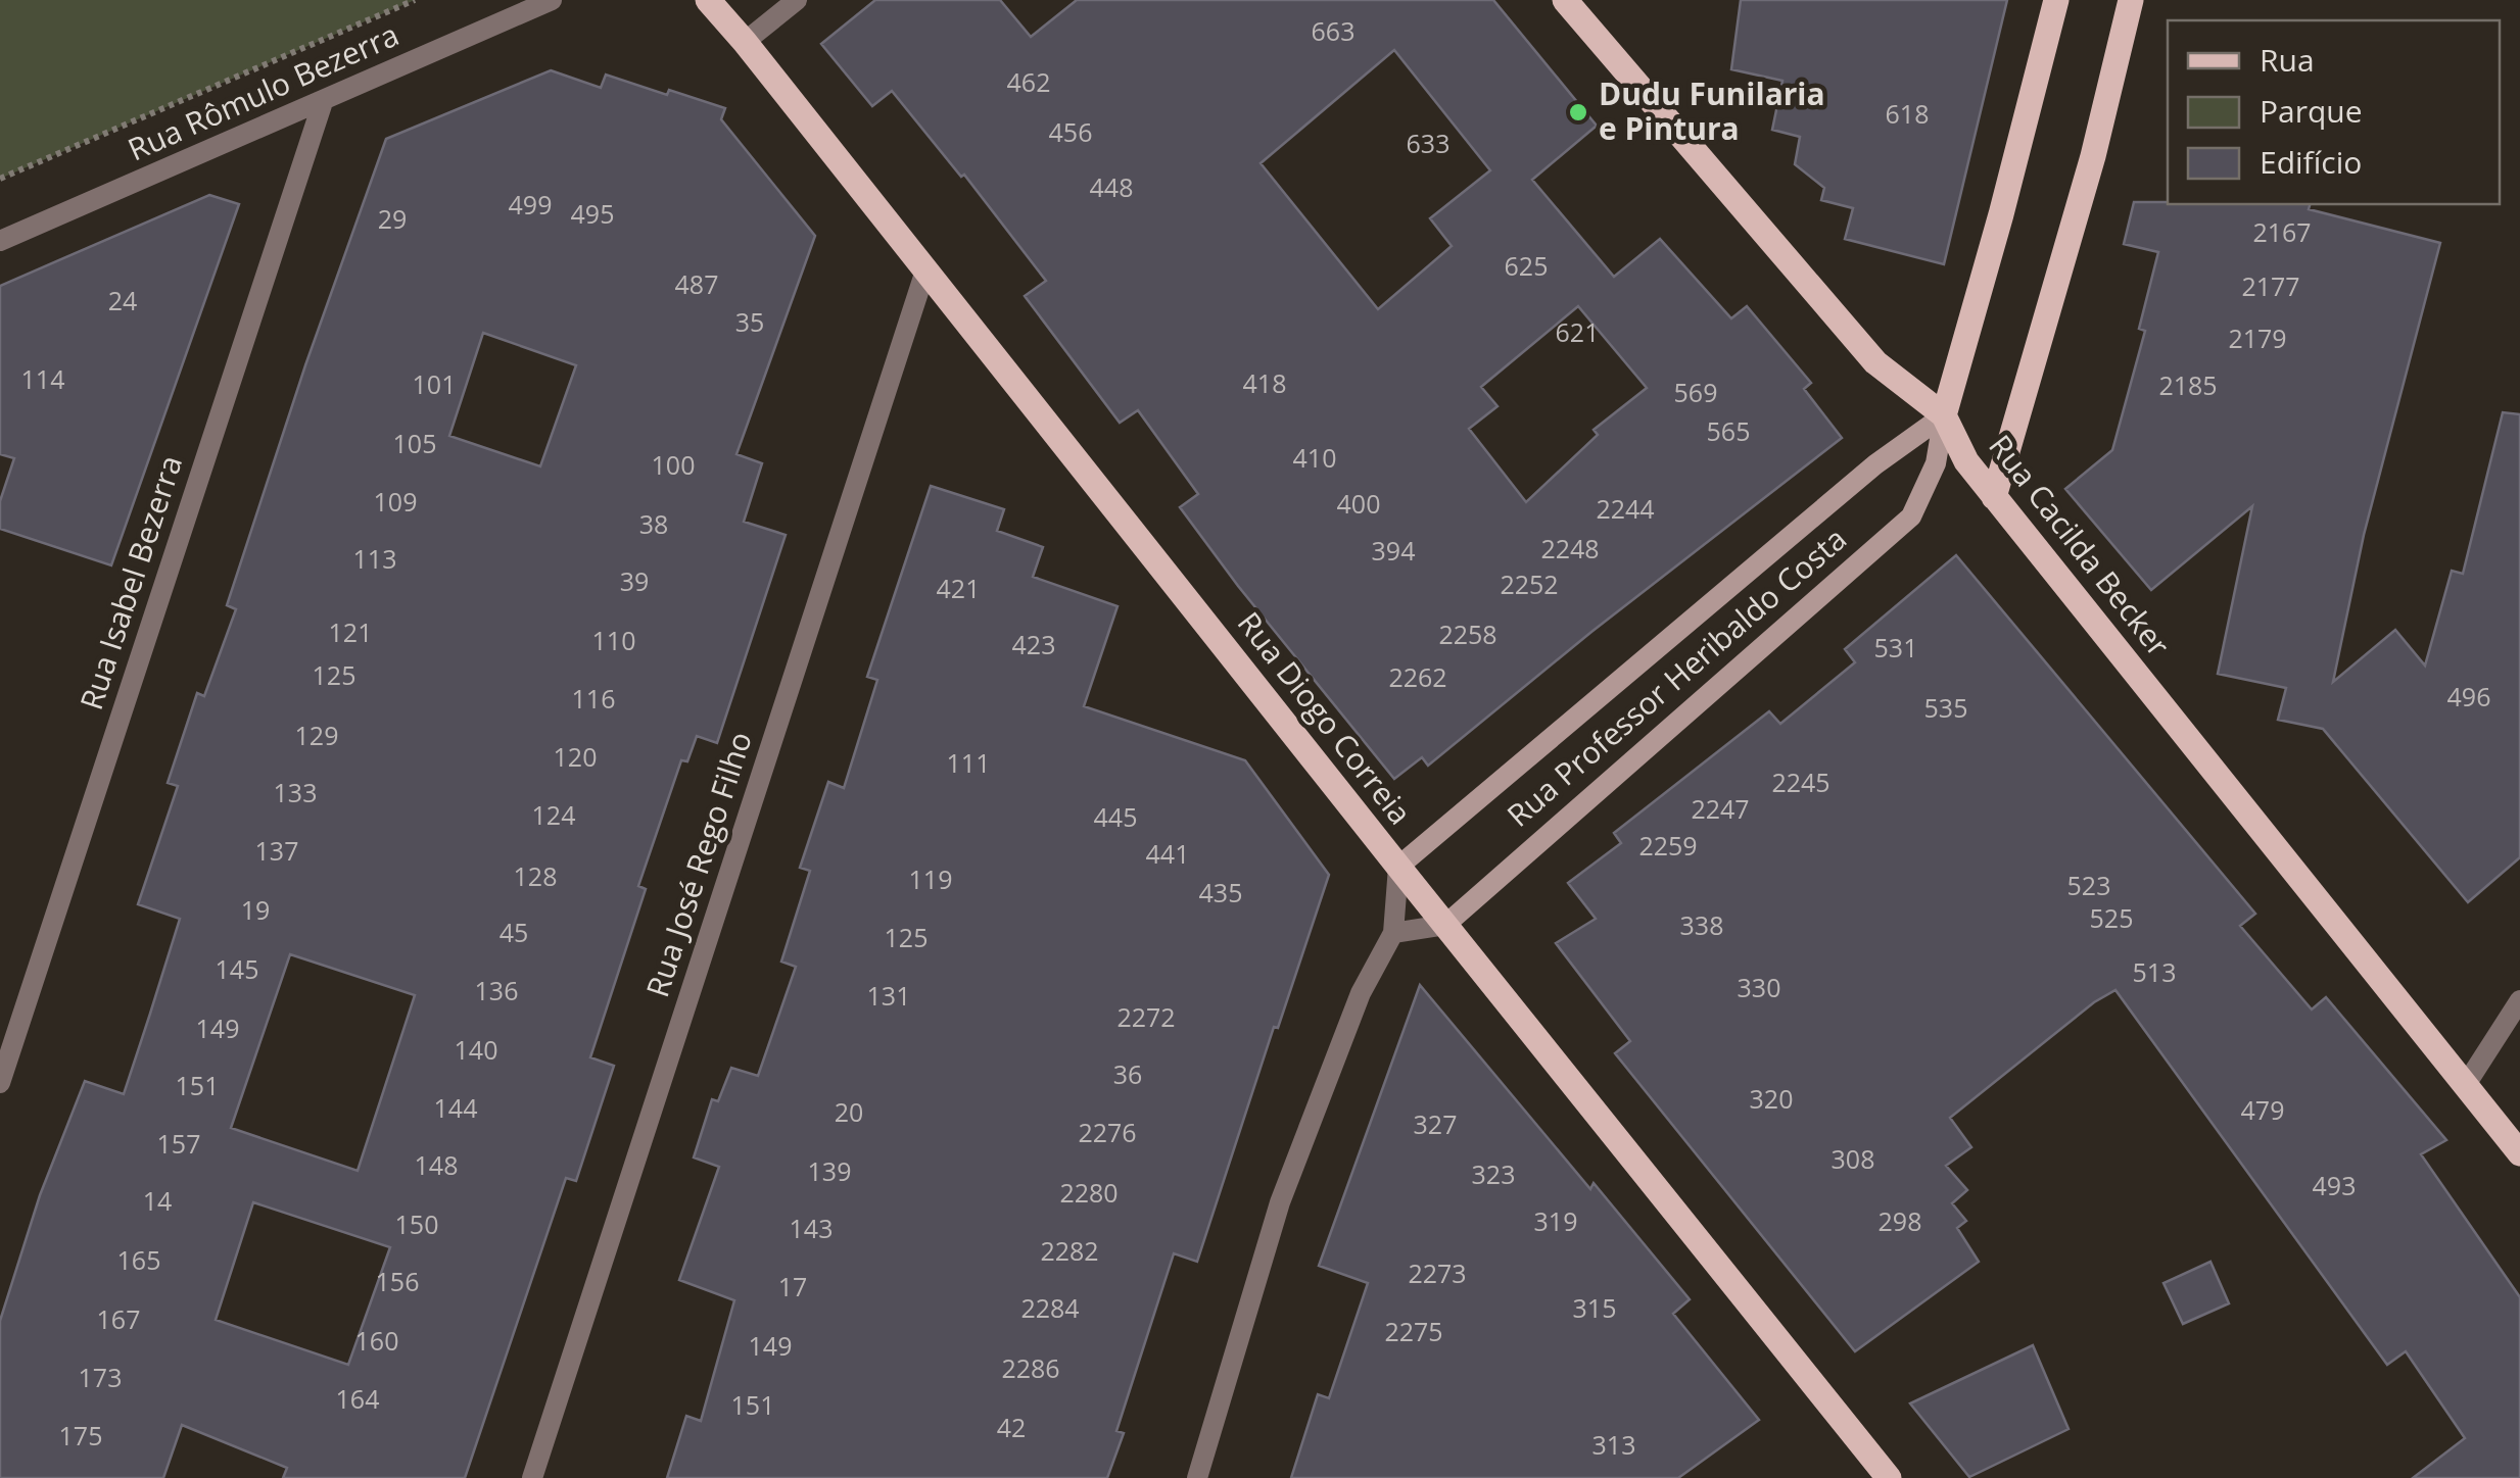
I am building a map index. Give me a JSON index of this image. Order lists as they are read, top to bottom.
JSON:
{
  "streets": {
    "main road": ["Rua Cacilda Becker", "Rua Professor Heribaldo Costa", "Rua Diogo Correia"],
    "street": ["Rua Rômulo Bezerra", "Rua Isabel Bezerra", "Rua José Rego Filho"]
  },
  "crossings": [
    ["Rua Rômulo Bezerra", "Rua Isabel Bezerra"],
    ["Rua Cacilda Becker", "Rua Professor Heribaldo Costa"],
    ["Rua Professor Heribaldo Costa", "Rua Diogo Correia"],
    ["Rua Diogo Correia", "Rua José Rego Filho"]
  ],
  "places": ["Dudu Funilaria e Pintura"],
  "house_numbers": [
    "663",
    "462",
    "618",
    "456",
    "633",
    "448",
    "499",
    "495",
    "29",
    "2167",
    "625",
    "487",
    "2177",
    "24",
    "35",
    "621",
    "2179",
    "114",
    "418",
    "101",
    "2185",
    "569",
    "565",
    "105",
    "410",
    "100",
    "109",
    "400",
    "2244",
    "38",
    "2248",
    "394",
    "113",
    "39",
    "2252",
    "421",
    "121",
    "2258",
    "110",
    "423",
    "531",
    "125",
    "2262",
    "496",
    "116",
    "535",
    "129",
    "120",
    "111",
    "2245",
    "133",
    "2247",
    "124",
    "445",
    "2259",
    "137",
    "441",
    "128",
    "119",
    "523",
    "435",
    "19",
    "525",
    "338",
    "45",
    "125",
    "145",
    "513",
    "330",
    "136",
    "131",
    "2272",
    "149",
    "140",
    "36",
    "151",
    "320",
    "144",
    "479",
    "20",
    "327",
    "2276",
    "157",
    "308",
    "148",
    "139",
    "323",
    "493",
    "2280",
    "14",
    "319",
    "298",
    "150",
    "143",
    "2282",
    "165",
    "2273",
    "156",
    "17",
    "2284",
    "315",
    "167",
    "2275",
    "160",
    "149",
    "2286",
    "173",
    "164",
    "151",
    "42",
    "175",
    "313"
  ],
  "legend": ["Rua", "Parque", "Edifício"]
}
